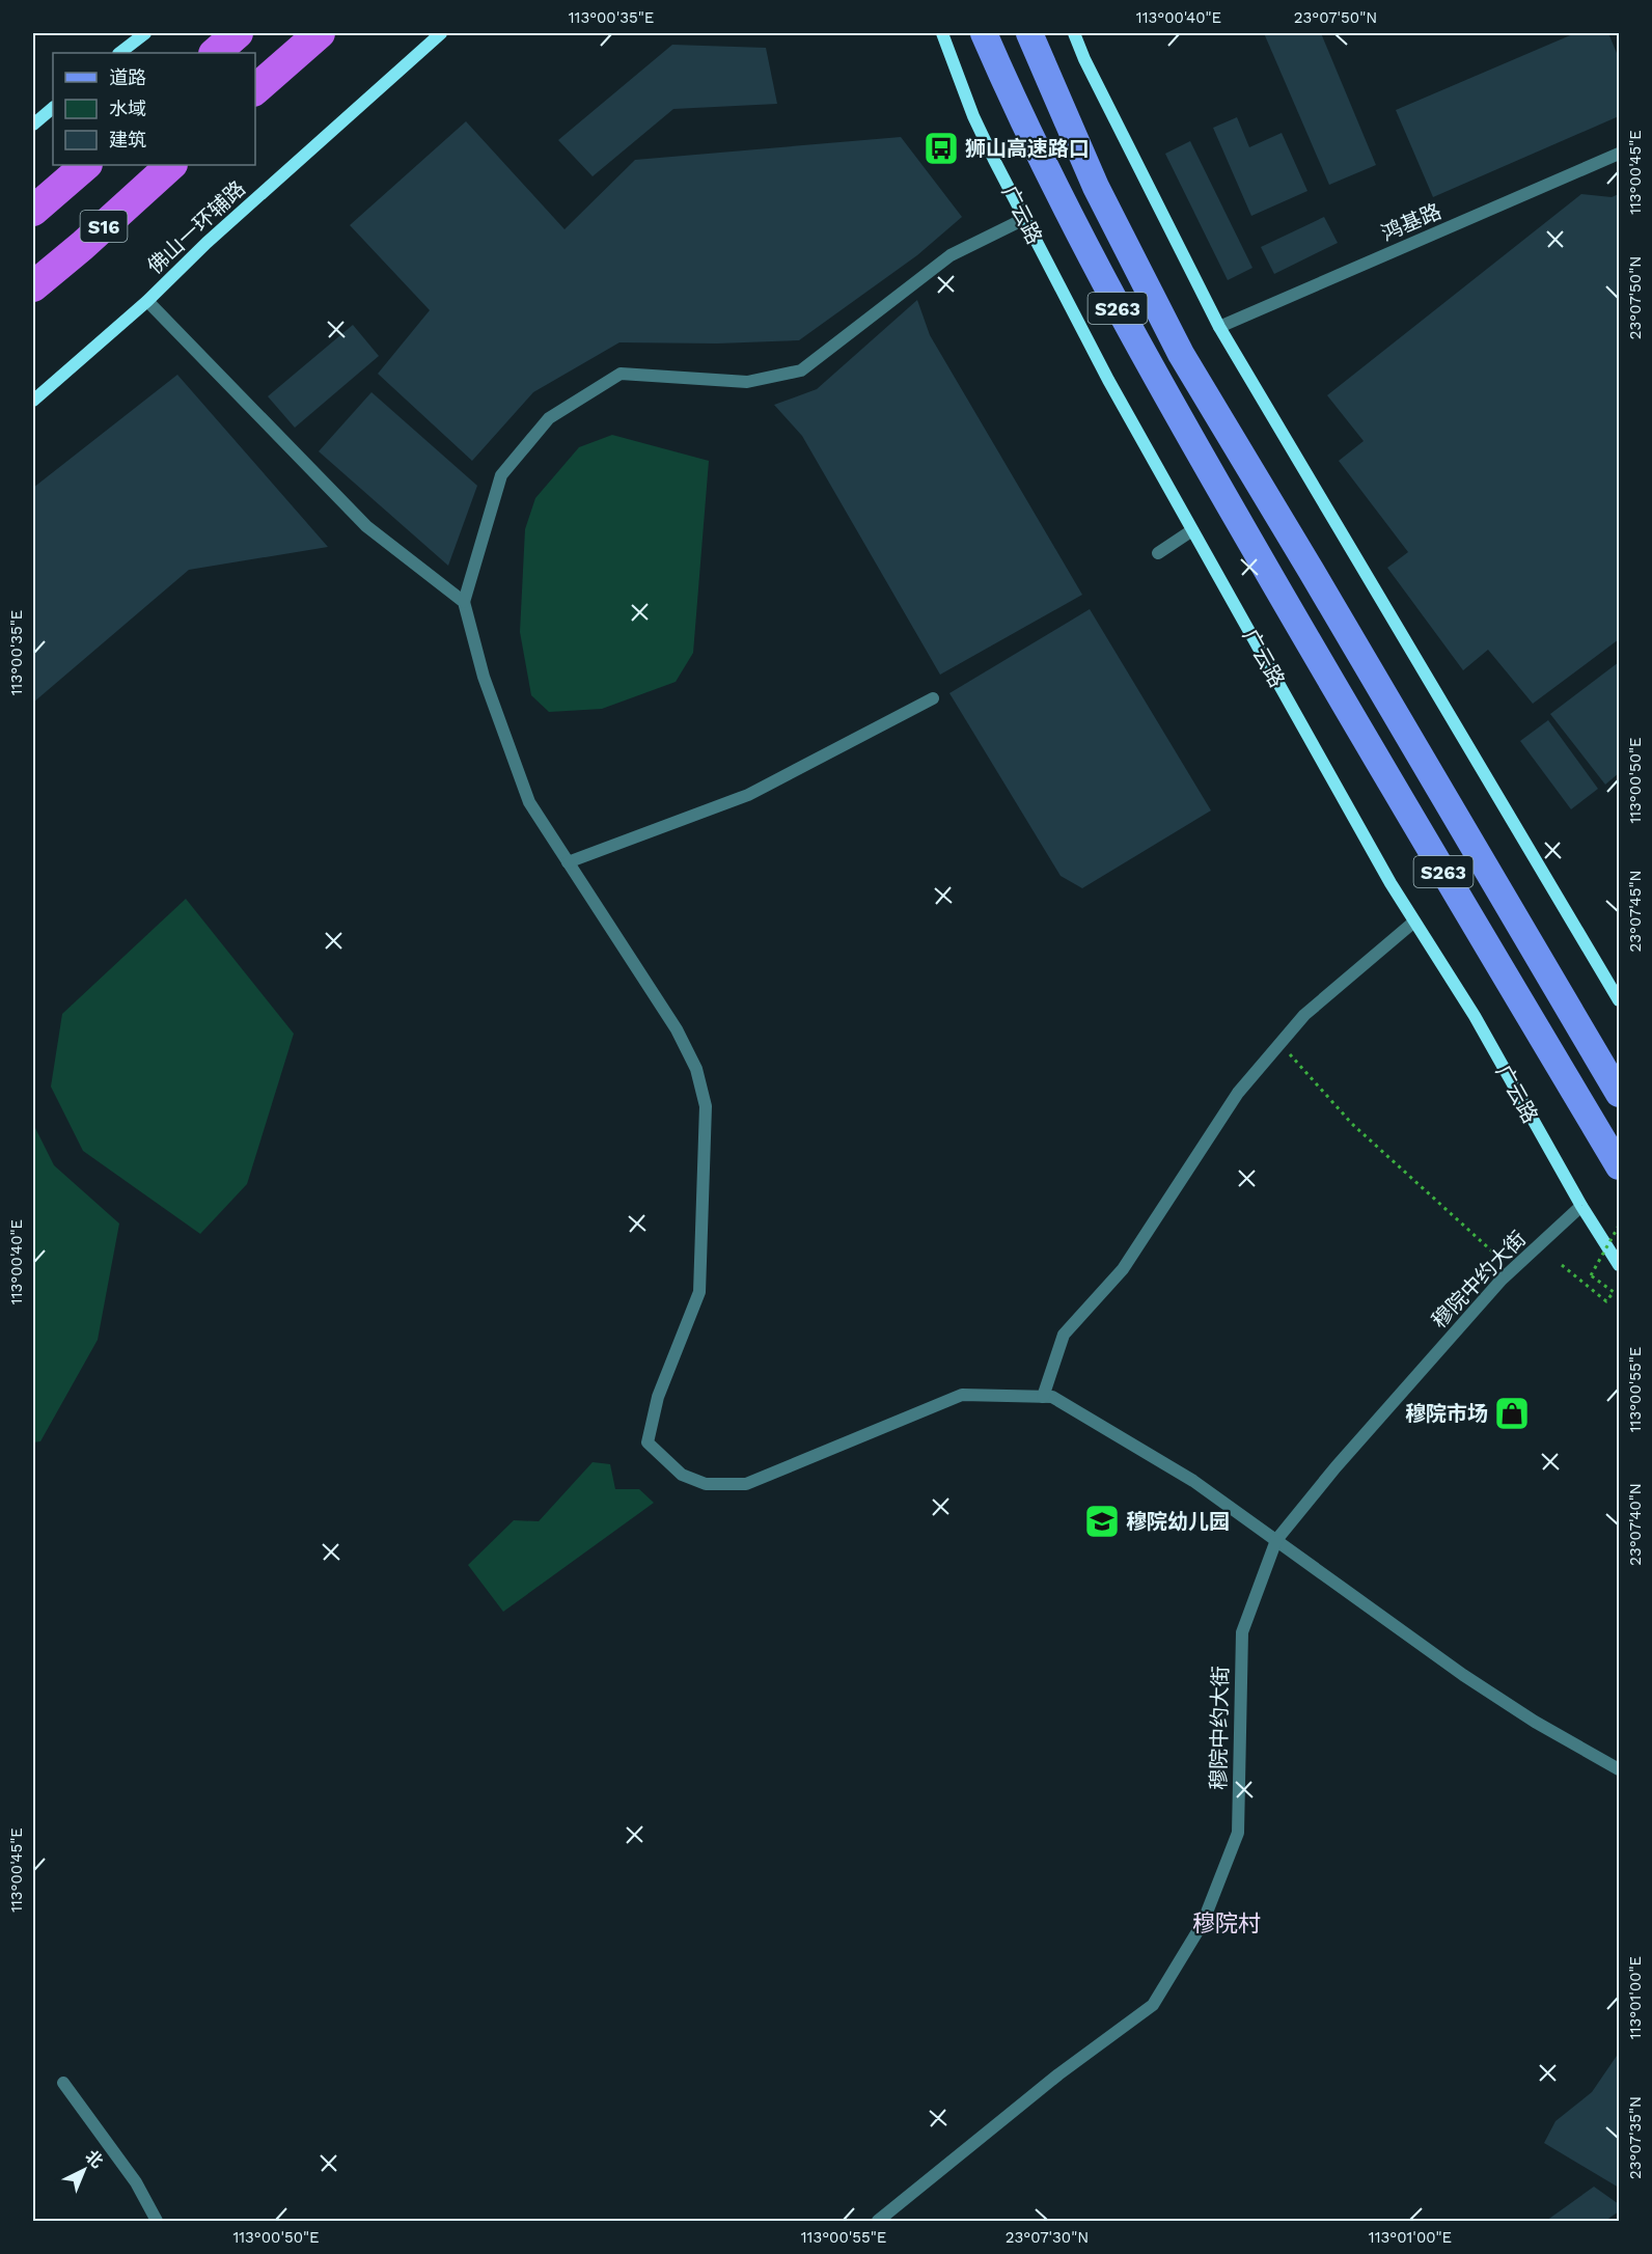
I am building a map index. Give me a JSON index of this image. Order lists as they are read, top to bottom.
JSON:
{
  "streets": {
    "highway": ["S16"],
    "main road": ["广云路", "佛山一环辅路", "S263"],
    "street": ["鸿基路", "穆院中约大街"]
  },
  "crossings": [
    ["广云路", "穆院中约大街"]
  ],
  "districts": ["穆院村"],
  "places": {
    "bus stop": ["狮山高速路口"],
    "shop": ["穆院市场"],
    "school or university": ["穆院幼儿园"]
  },
  "legend": ["道路", "水域", "建筑"],
  "north": "top right",
  "coordinates": [
    "113°00'35\"E",
    "113°00'40\"E",
    "23°07'50\"N",
    "113°00'45\"E",
    "113°00'50\"E",
    "23°07'45\"N",
    "113°00'55\"E",
    "23°07'40\"N",
    "113°01'00\"E",
    "23°07'35\"N",
    "23°07'30\"N"
  ]
}
